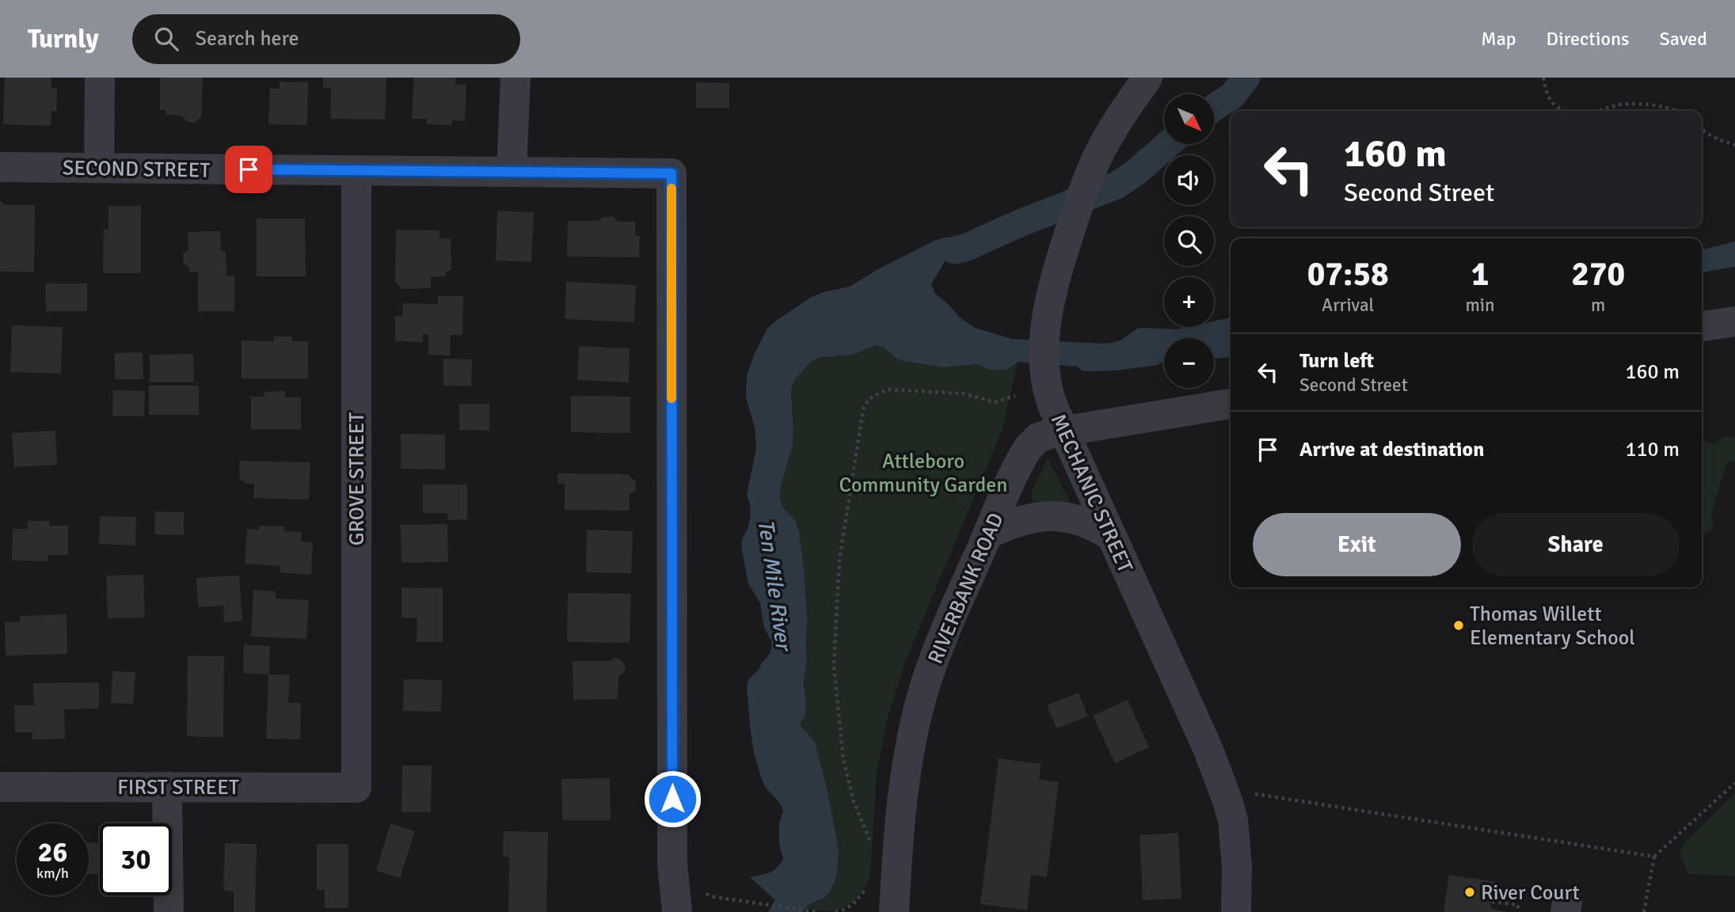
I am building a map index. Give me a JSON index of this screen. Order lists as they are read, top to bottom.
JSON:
{
  "streets": {
    "street": [
      "SECOND STREET",
      "GROVE STREET",
      "MECHANIC STREET",
      "RIVERBANK ROAD",
      "FIRST STREET"
    ]
  },
  "crossings": [
    ["SECOND STREET", "GROVE STREET"],
    ["GROVE STREET", "FIRST STREET"],
    ["MECHANIC STREET", "RIVERBANK ROAD"]
  ],
  "water": ["Ten Mile River"],
  "parks": ["Attleboro Community Garden"],
  "places": ["Thomas Willett Elementary School", "River Court"],
  "north": "bottom right",
  "page": {
    "header": "Turnly",
    "search": "Search here",
    "nav": ["Map", "Directions", "Saved"],
    "map_buttons": ["+", "−"],
    "turn": ["160 m", "Second Street"],
    "eta": [
      "07:58",
      "Arrival",
      "1",
      "min",
      "270",
      "m"
    ],
    "list": [
      {
        "name": "Turn left",
        "note": "Second Street",
        "value": "160 m"
      },
      {
        "name": "Arrive at destination",
        "value": "110 m"
      }
    ],
    "buttons": ["Exit", "Share"],
    "speed": "26 km/h",
    "limit": "30"
  }
}
